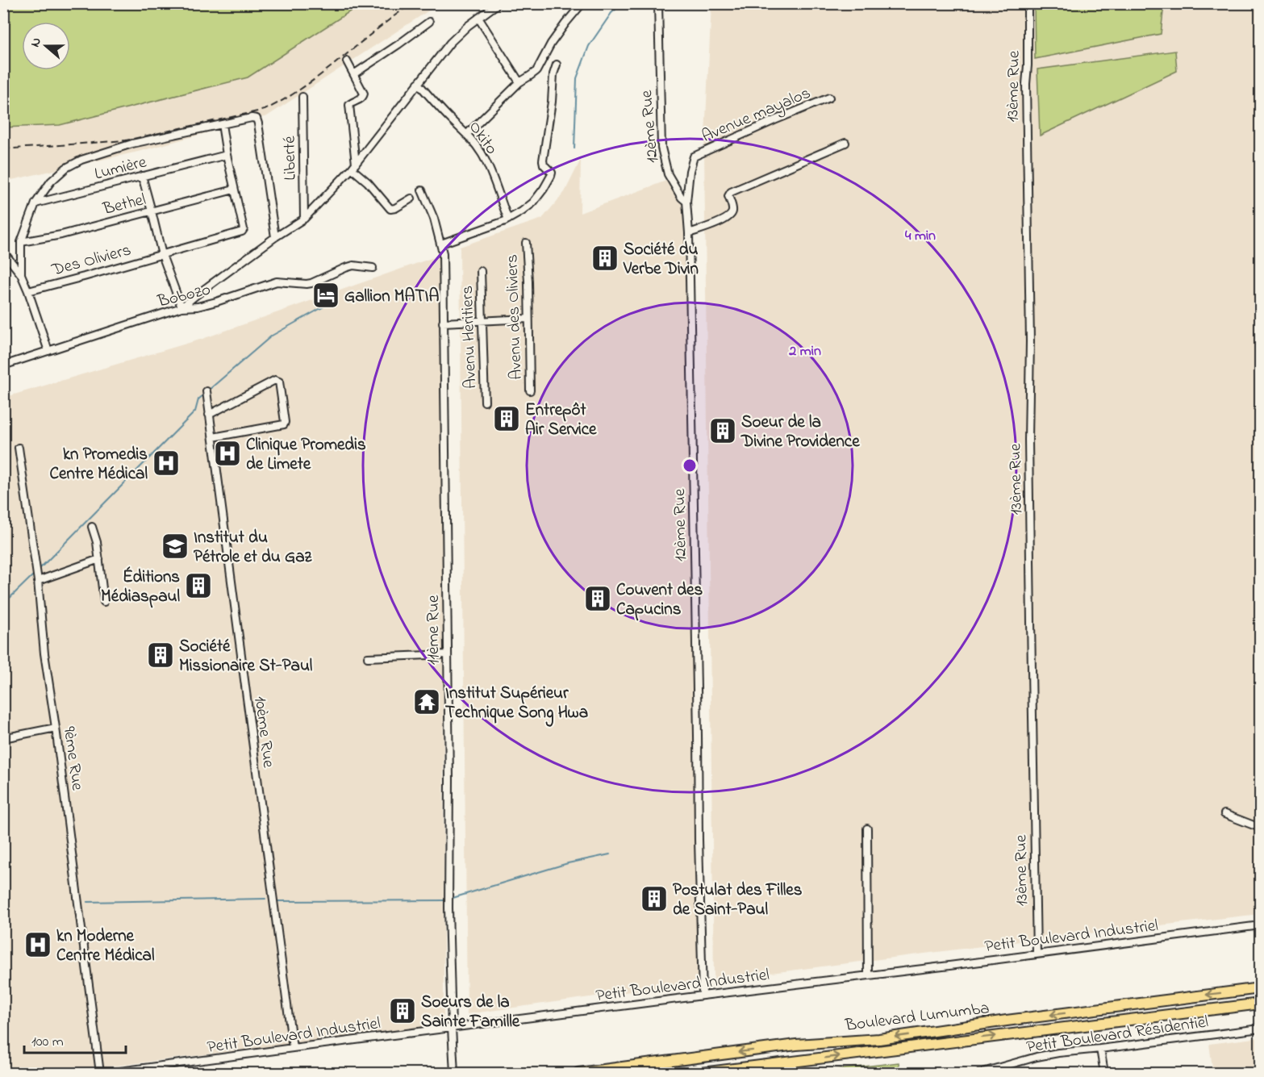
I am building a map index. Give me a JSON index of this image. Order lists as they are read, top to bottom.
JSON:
{
  "streets": {
    "highway": ["Boulevard Lumumba"],
    "street": [
      "13ème Rue",
      "Avenue mayalos",
      "12ème Rue",
      "Okito",
      "Liberté",
      "Lumière",
      "Bethel",
      "Des Oliviers",
      "Bobozo",
      "Avenu des Oliviers",
      "Avenu Heritiers",
      "11ème Rue",
      "10ème Rue",
      "9ème Rue",
      "Petit Boulevard Industriel",
      "Petit Boulevard Résidentiel"
    ]
  },
  "crossings": [
    ["13ème Rue", "Petit Boulevard Industriel"],
    ["Avenue mayalos", "12ème Rue"],
    ["12ème Rue", "Petit Boulevard Industriel"],
    ["11ème Rue", "Petit Boulevard Industriel"],
    ["10ème Rue", "Petit Boulevard Industriel"]
  ],
  "places": {
    "building": [
      "Société du Verbe Divin",
      "Entrepôt Air Service",
      "Soeur de la Divine Providence",
      "Éditions Médiaspaul",
      "Couvent des Capucins",
      "Société Missionaire St-Paul",
      "Postulat des Filles de Saint-Paul",
      "Soeurs de la Sainte Famille"
    ],
    "hotel": ["Gallion MATIA"],
    "hospital": ["Clinique Promedis de Limete", "kn Promedis Centre Médical", "kn Moderne Centre Médical"],
    "school or university": ["Institut du Pétrole et du Gaz"],
    "temple": ["Institut Supérieur Technique Song Hwa"]
  },
  "scale_bar": "100 m",
  "north": "left",
  "rings": ["4 min", "2 min"]
}
